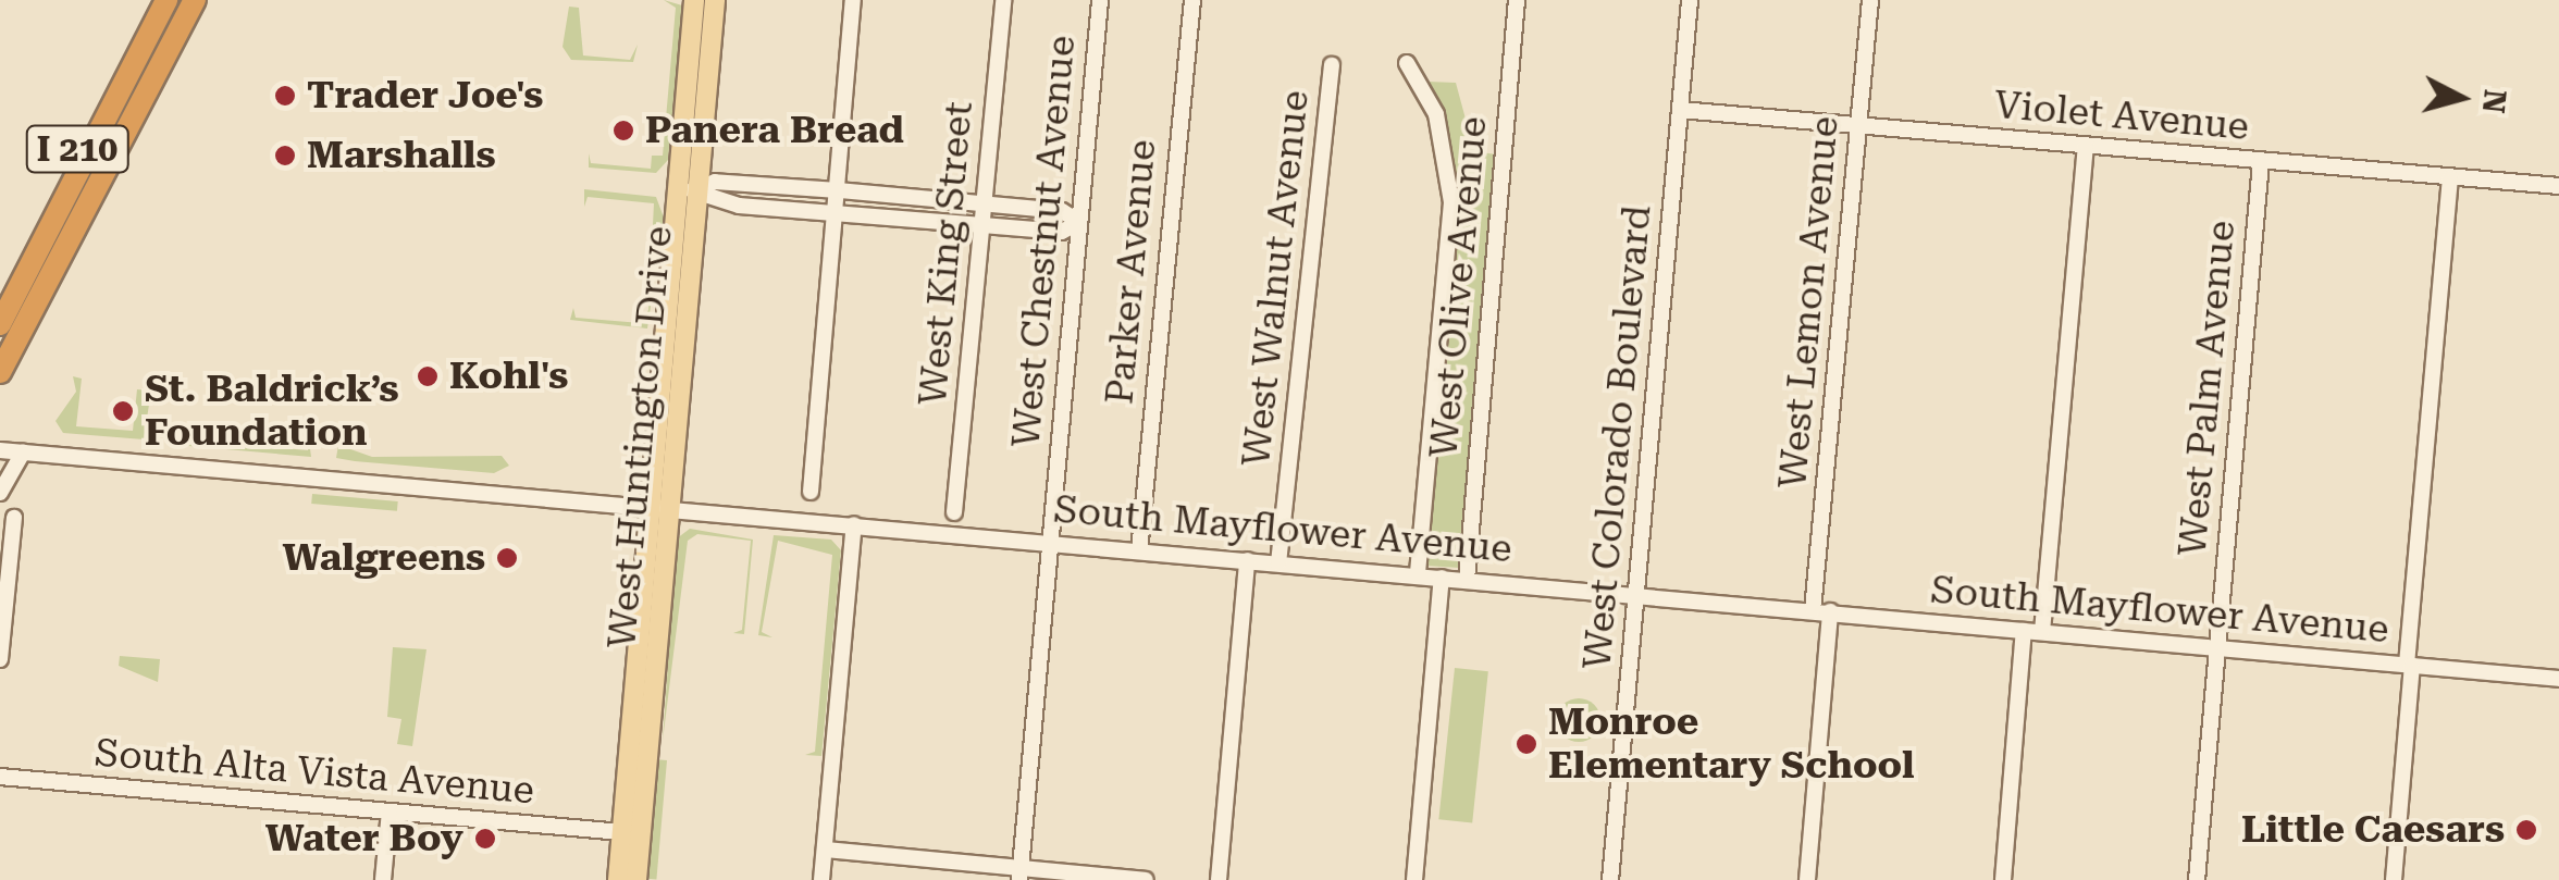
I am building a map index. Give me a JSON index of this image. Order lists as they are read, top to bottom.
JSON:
{
  "streets": {
    "highway": ["I 210"],
    "main road": ["West Huntington Drive"],
    "street": [
      "Violet Avenue",
      "West Chestnut Avenue",
      "West King Street",
      "Parker Avenue",
      "West Walnut Avenue",
      "West Olive Avenue",
      "West Lemon Avenue",
      "West Palm Avenue",
      "West Colorado Boulevard",
      "South Mayflower Avenue",
      "South Alta Vista Avenue"
    ]
  },
  "crossings": [
    ["Violet Avenue", "West Lemon Avenue"],
    ["Violet Avenue", "West Palm Avenue"],
    ["Violet Avenue", "West Colorado Boulevard"],
    ["West Chestnut Avenue", "South Mayflower Avenue"],
    ["Parker Avenue", "South Mayflower Avenue"],
    ["West Walnut Avenue", "South Mayflower Avenue"],
    ["West Olive Avenue", "South Mayflower Avenue"],
    ["West Lemon Avenue", "South Mayflower Avenue"],
    ["West Palm Avenue", "South Mayflower Avenue"],
    ["West Huntington Drive", "South Mayflower Avenue"],
    ["West Huntington Drive", "South Alta Vista Avenue"],
    ["West Colorado Boulevard", "South Mayflower Avenue"]
  ],
  "places": [
    "Trader Joe's",
    "Panera Bread",
    "Marshalls",
    "Kohl's",
    "St. Baldrick’s Foundation",
    "Walgreens",
    "Monroe Elementary School",
    "Little Caesars",
    "Water Boy"
  ],
  "north": "right"
}
